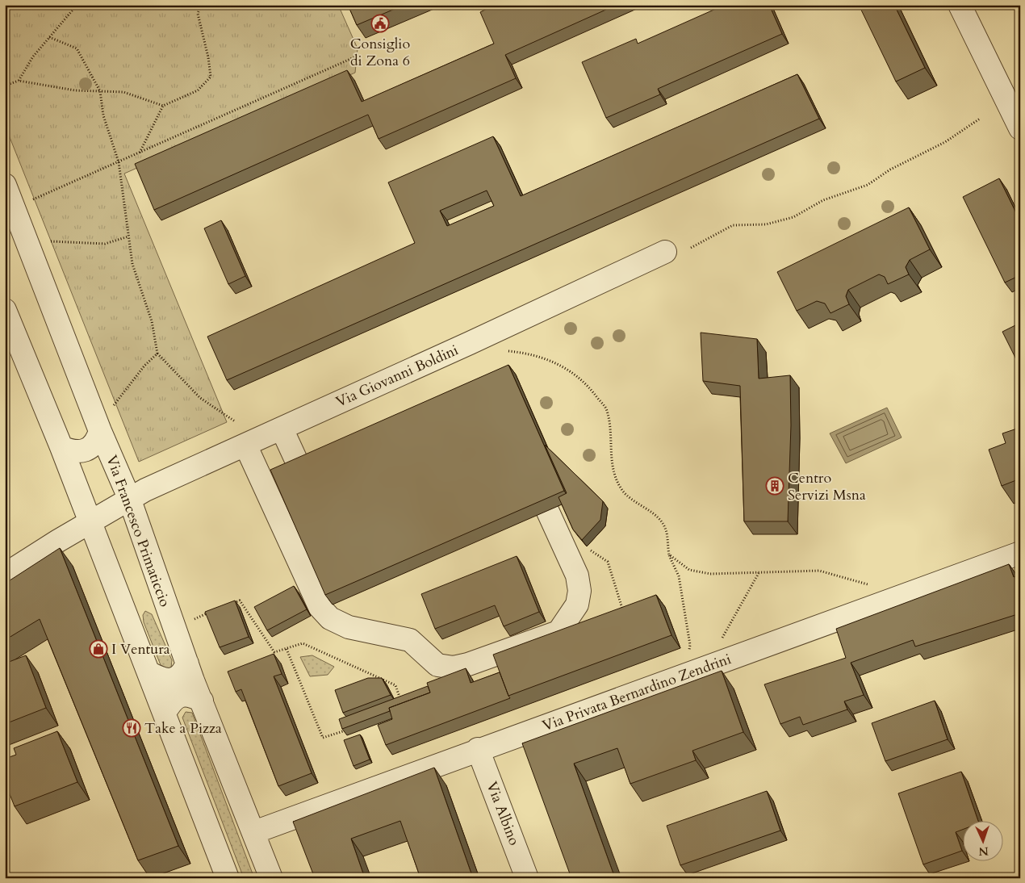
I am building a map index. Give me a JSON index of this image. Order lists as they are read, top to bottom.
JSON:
{
  "streets": {
    "street": [
      "Via Giovanni Boldini",
      "Via Francesco Primaticcio",
      "Via Privata Bernardino Zendrini",
      "Via Albino"
    ]
  },
  "crossings": [
    ["Via Giovanni Boldini", "Via Francesco Primaticcio"],
    ["Via Francesco Primaticcio", "Via Privata Bernardino Zendrini"],
    ["Via Privata Bernardino Zendrini", "Via Albino"]
  ],
  "places": {
    "public building": ["Consiglio di Zona 6"],
    "building": ["Centro Servizi Msna"],
    "shop": ["I Ventura"],
    "restaurant": ["Take a Pizza"]
  },
  "north": "bottom"
}
